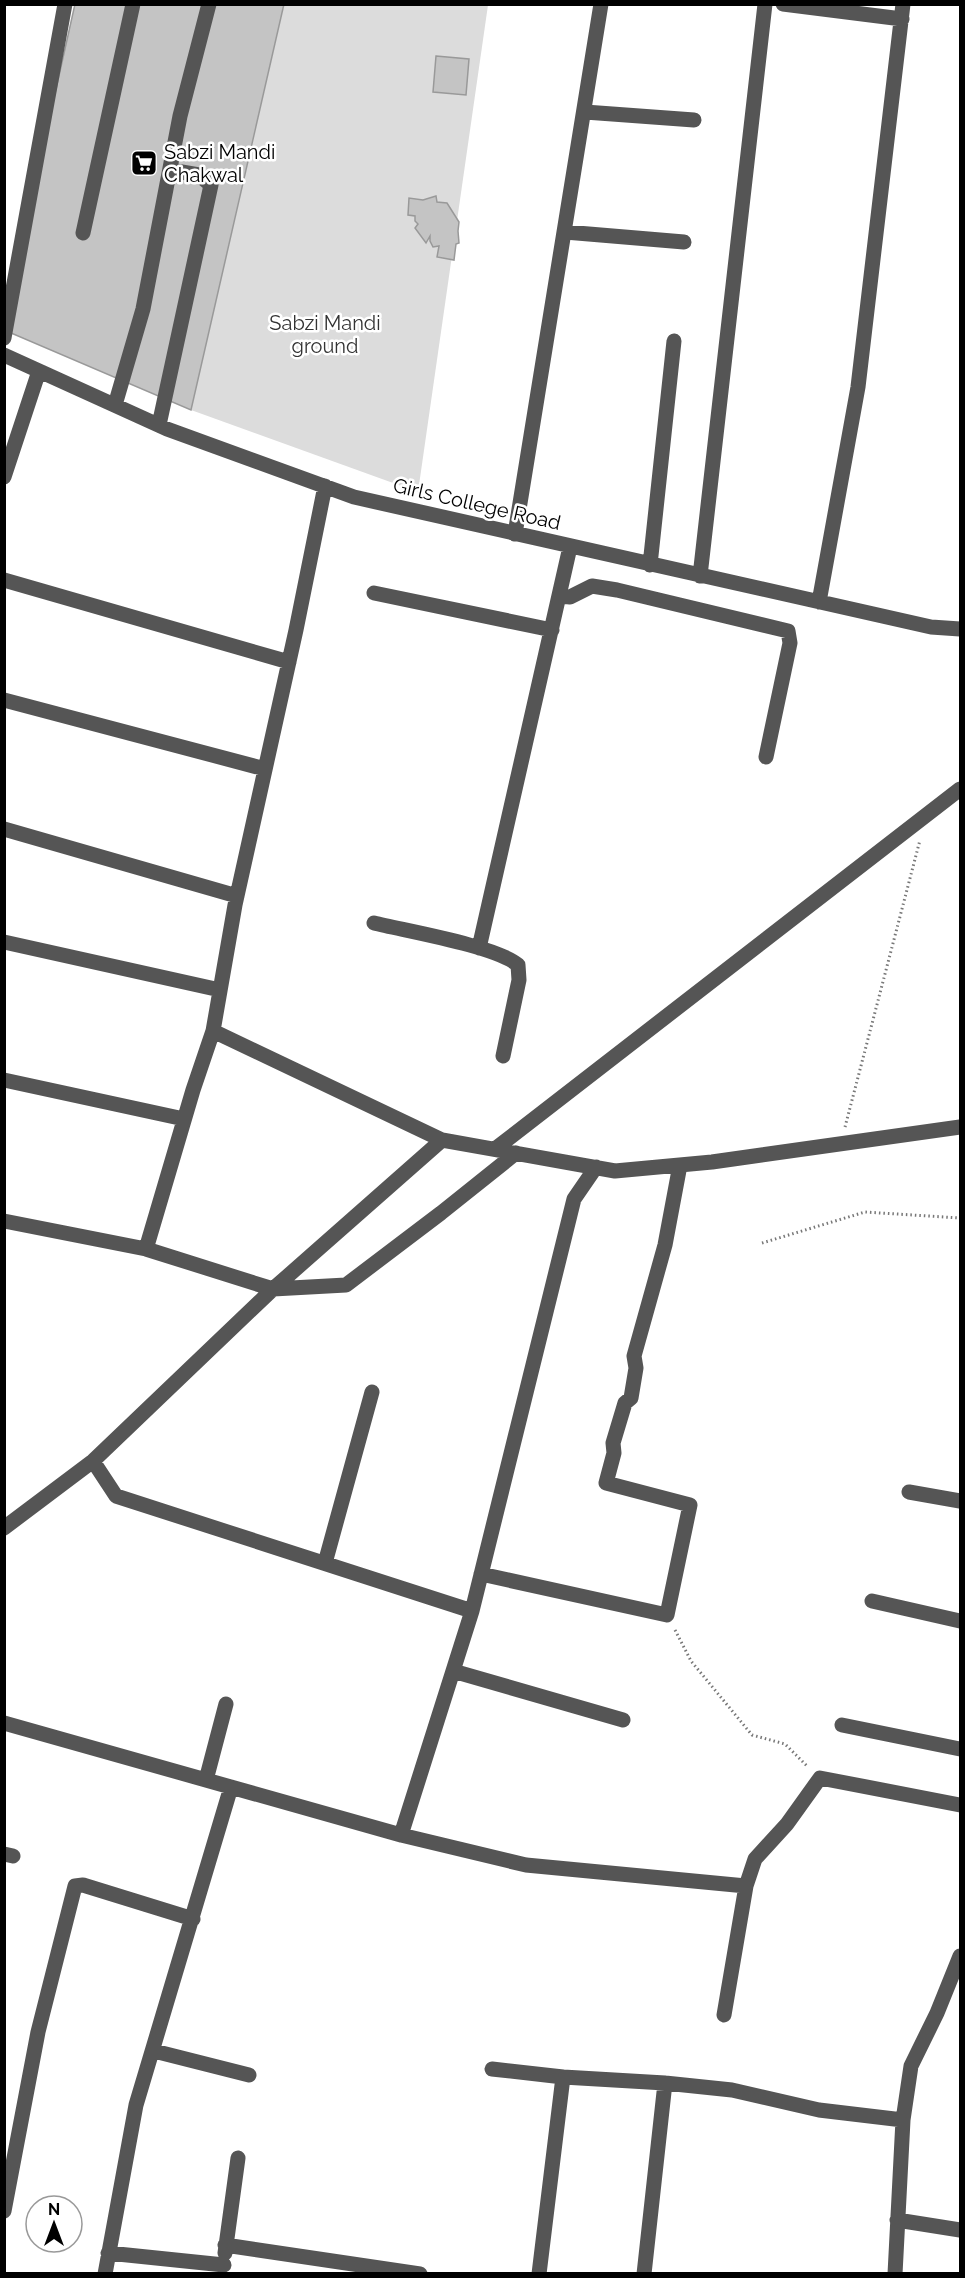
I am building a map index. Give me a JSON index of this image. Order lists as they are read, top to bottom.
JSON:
{
  "streets": {
    "street": ["Girls College Road"]
  },
  "parks": ["Sabzi Mandi ground"],
  "places": {
    "supermarket": ["Sabzi Mandi Chakwal"]
  },
  "north": "top"
}
